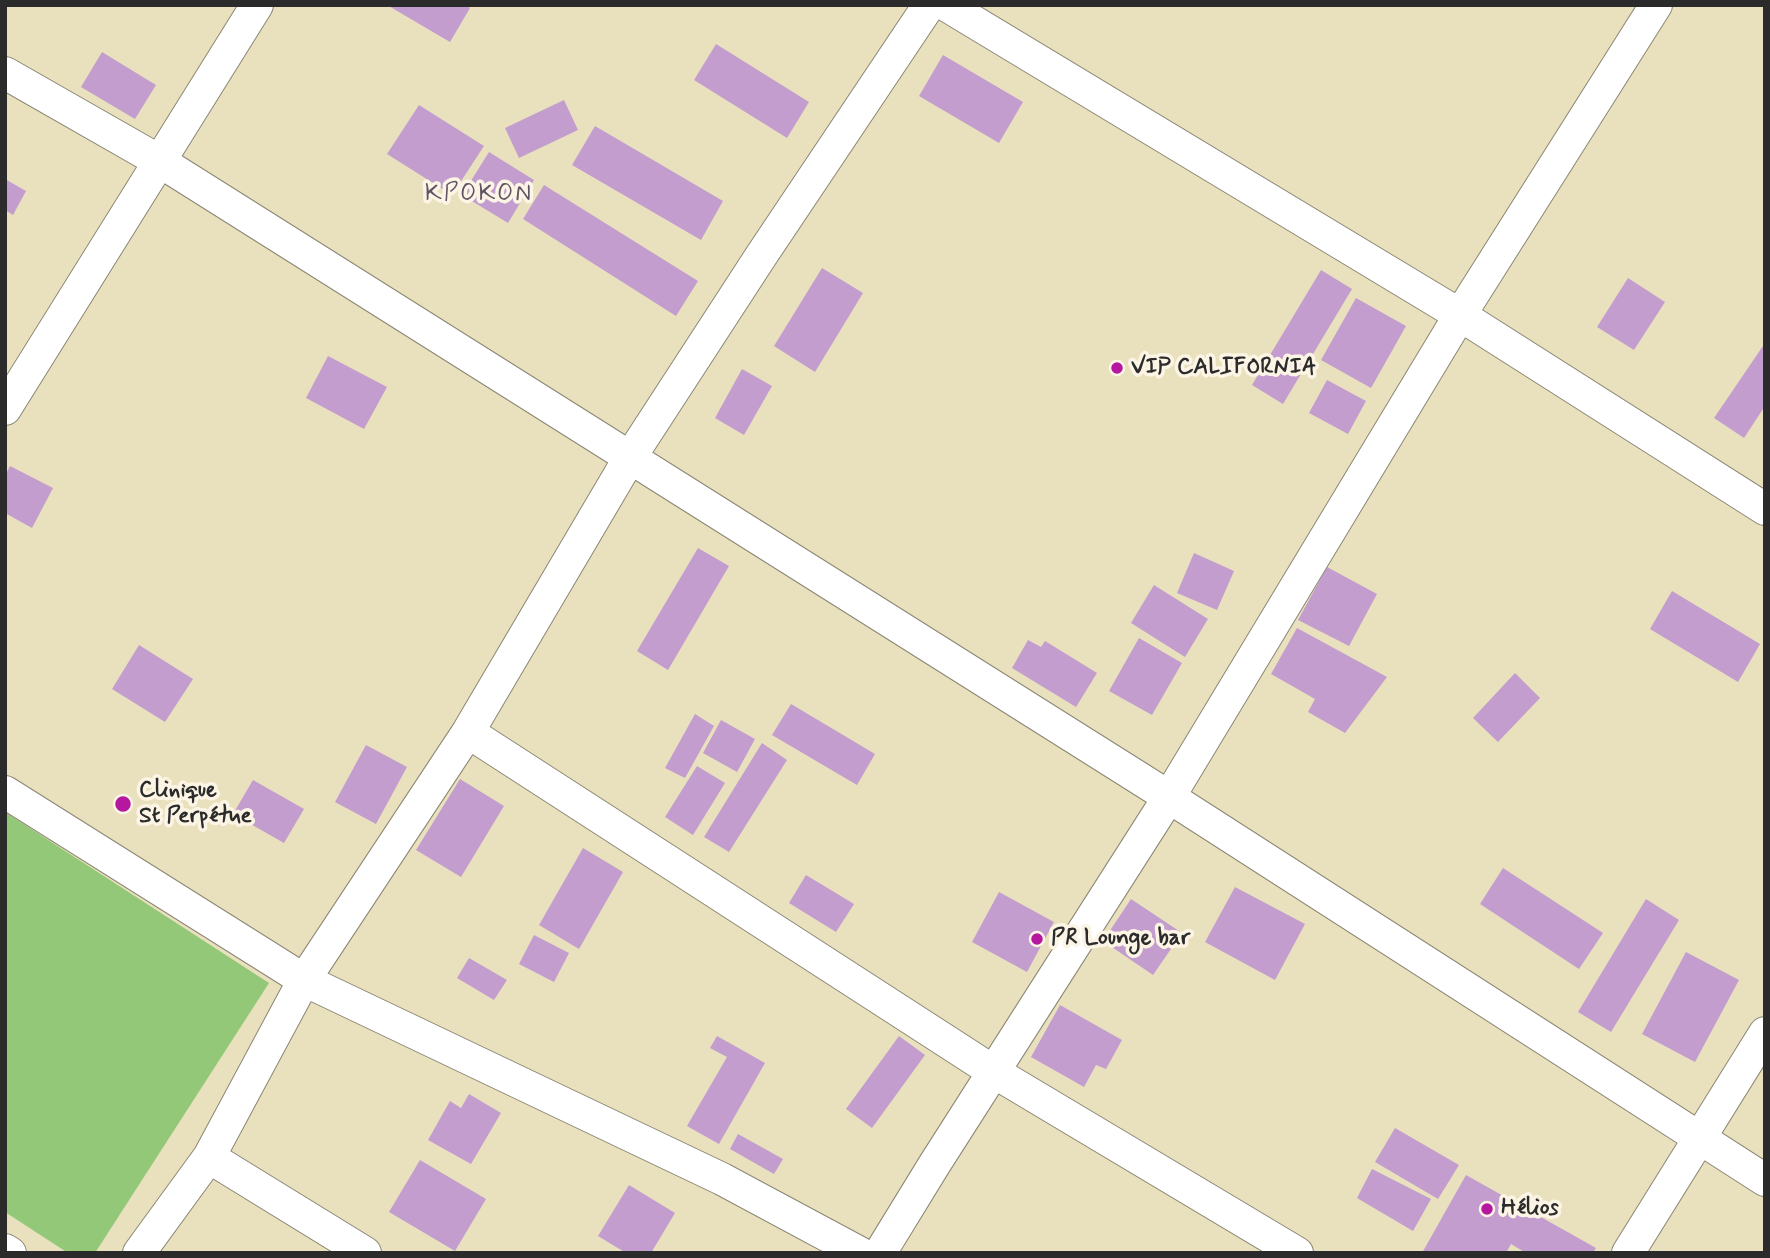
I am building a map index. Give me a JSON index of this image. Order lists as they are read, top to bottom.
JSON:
{
  "districts": ["KPOKON"],
  "places": [
    "VIP CALIFORNIA",
    "Clinique St Perpétue",
    "PR Lounge bar",
    "Hélios"
  ]
}
